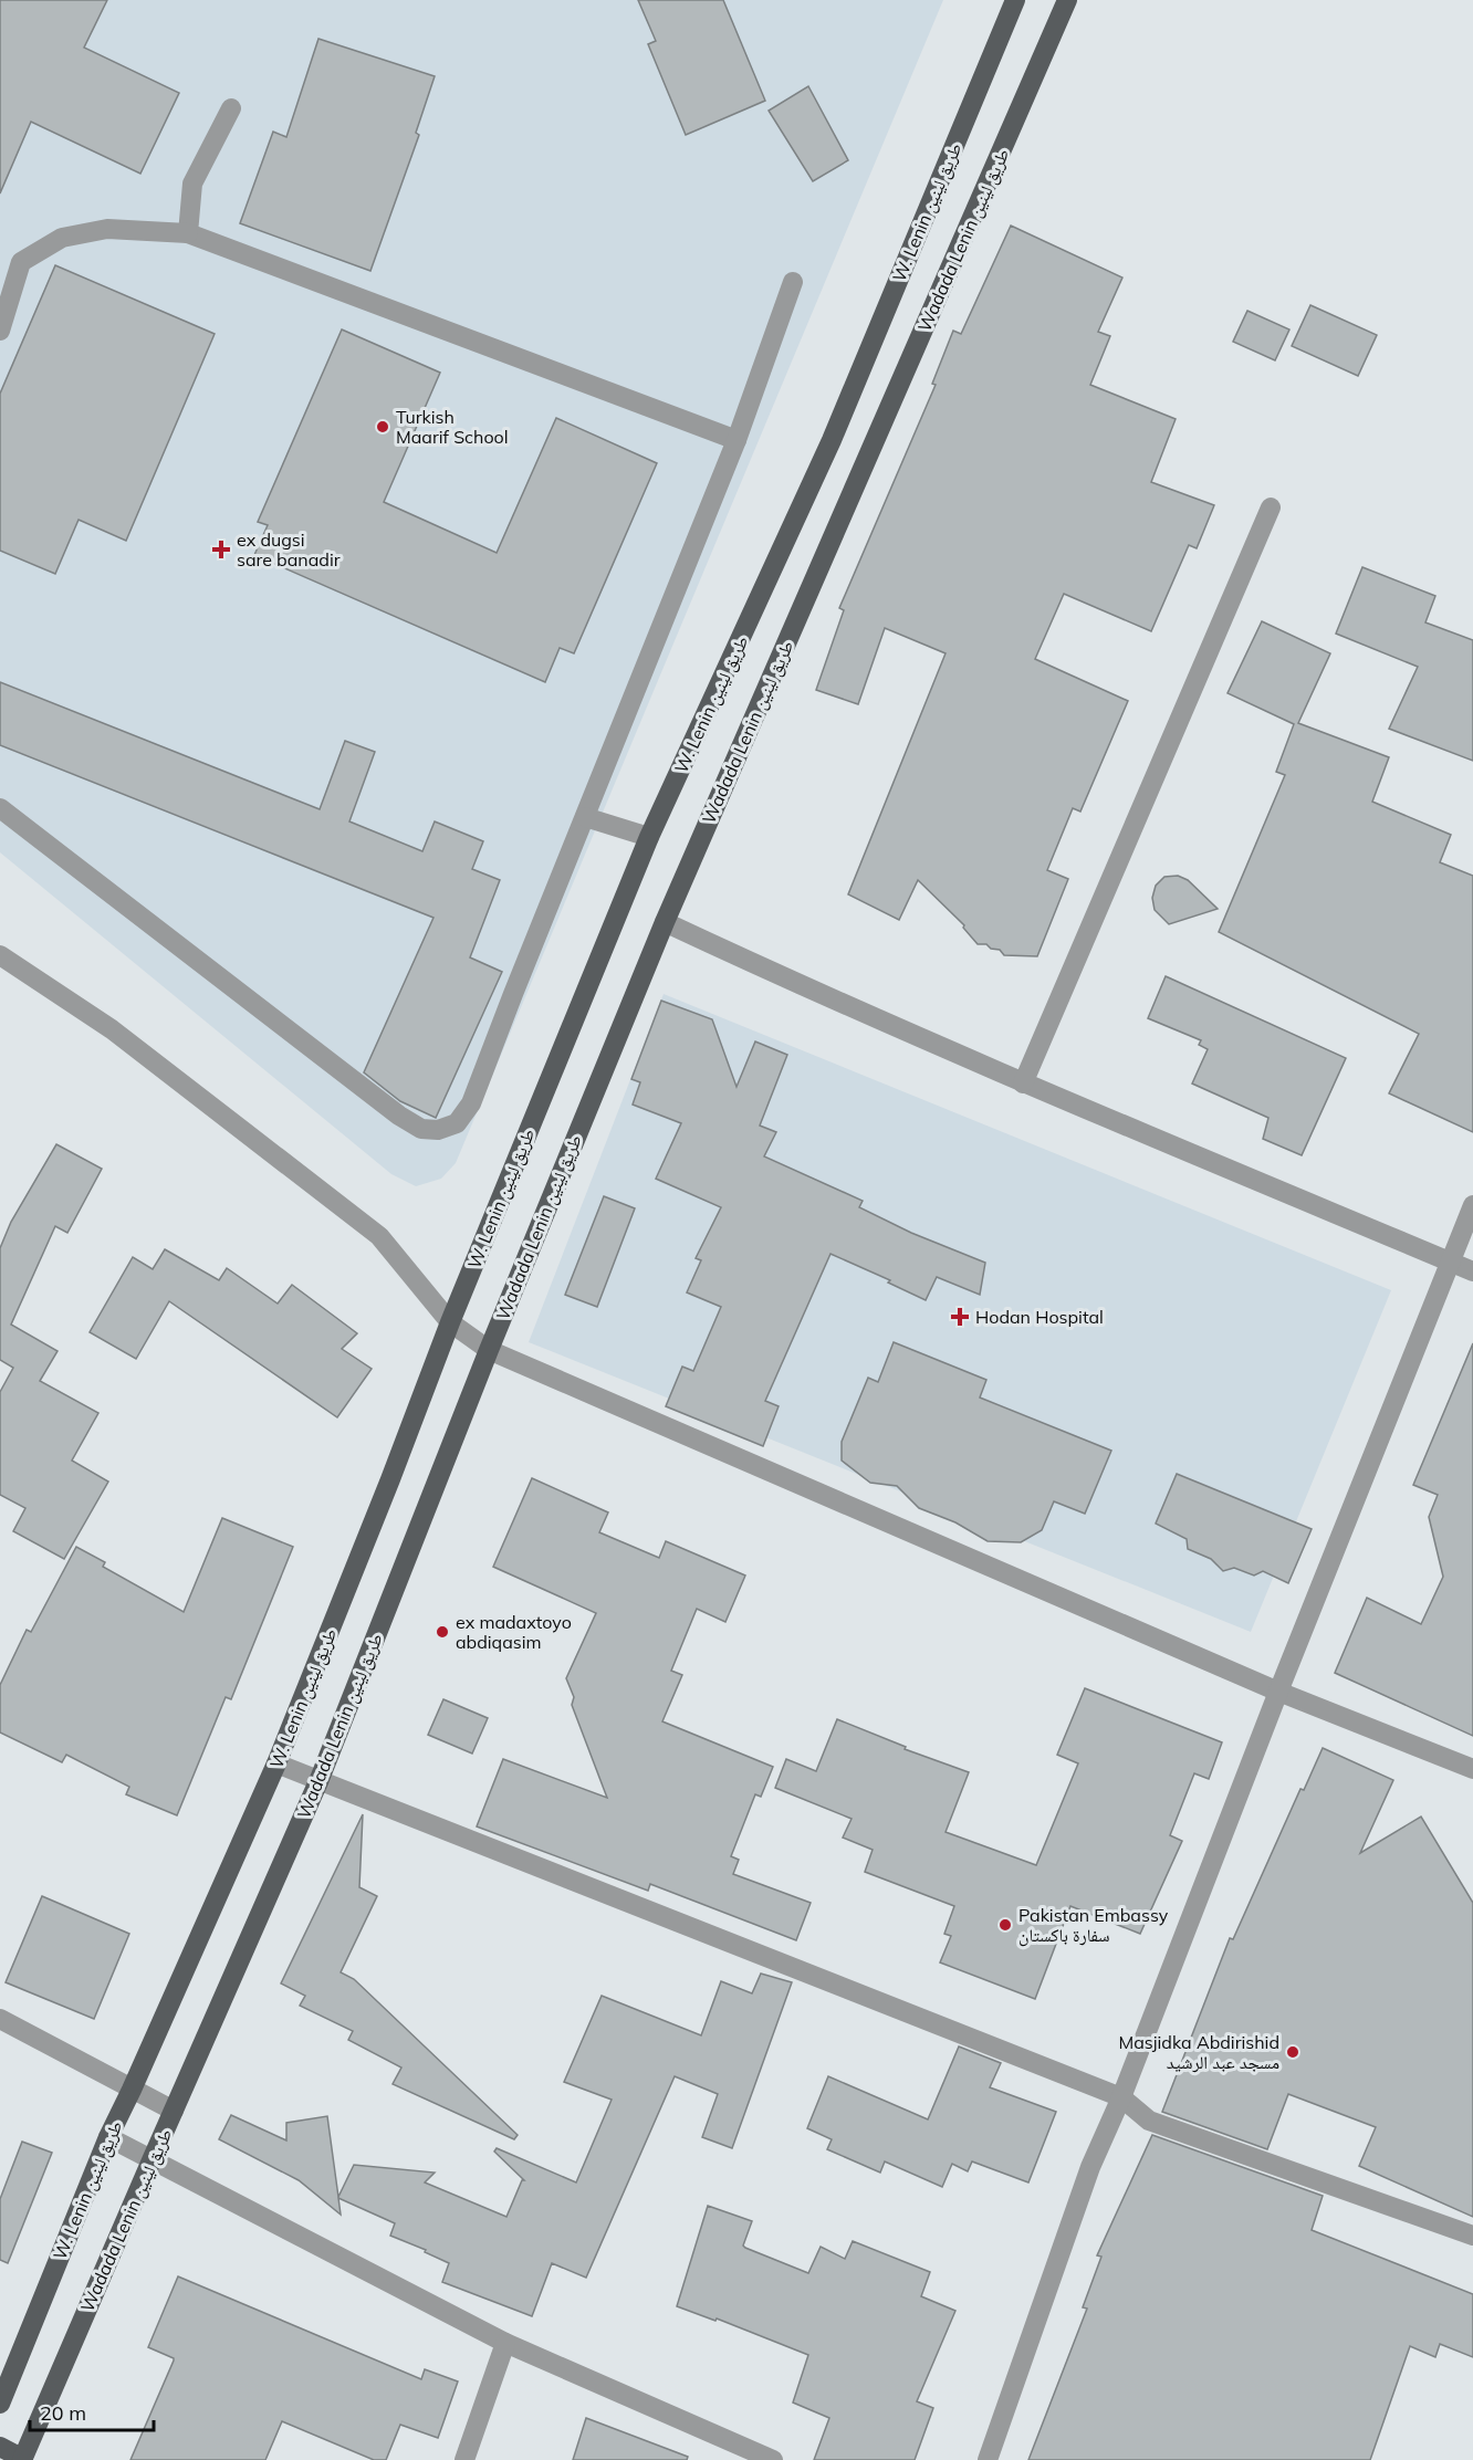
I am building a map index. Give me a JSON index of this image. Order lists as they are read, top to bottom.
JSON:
{
  "streets": {
    "main road": ["W. Lenin طريق لينين", "Wadada Lenin طريق لينين"]
  },
  "places": {
    "other": [
      "Turkish Maarif School",
      "ex madaxtoyo abdiqasim",
      "Pakistan Embassy سفارة باكستان",
      "Masjidka Abdirishid مسجد عبد الرشيد"
    ],
    "health": ["ex dugsi sare banadir", "Hodan Hospital"]
  },
  "scale_bar": "20 m"
}
